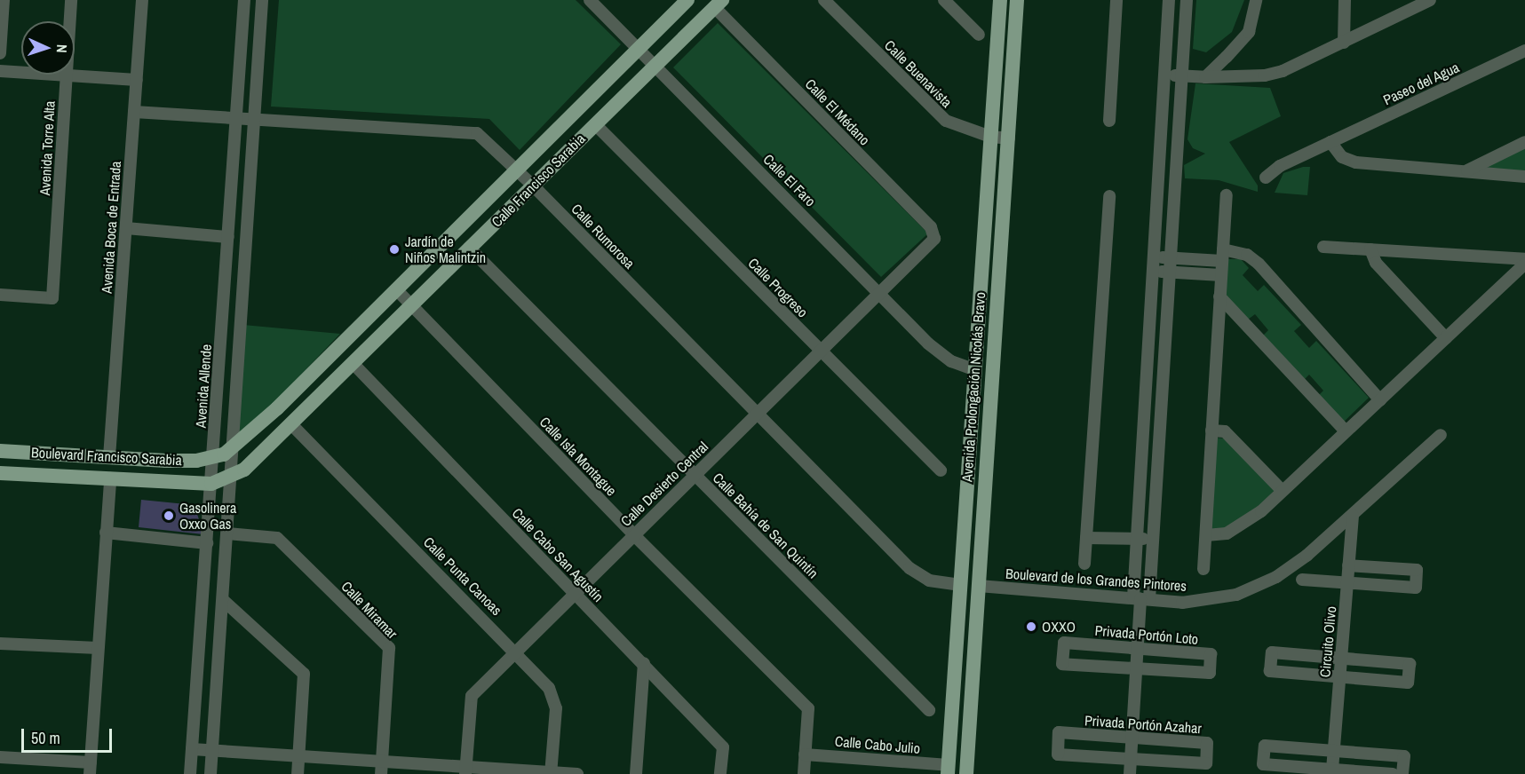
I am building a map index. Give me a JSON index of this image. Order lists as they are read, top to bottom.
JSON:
{
  "streets": {
    "main road": ["Calle Francisco Sarabia", "Avenida Prolongación Nicolás Bravo", "Boulevard Francisco Sarabia"],
    "street": [
      "Calle Buenavista",
      "Paseo del Agua",
      "Calle El Médano",
      "Avenida Torre Alta",
      "Calle El Faro",
      "Avenida Boca de Entrada",
      "Calle Rumorosa",
      "Calle Progreso",
      "Avenida Allende",
      "Calle Isla Montague",
      "Calle Desierto Central",
      "Calle Bahía de San Quintín",
      "Calle Cabo San Agustín",
      "Calle Punta Canoas",
      "Boulevard de los Grandes Pintores",
      "Calle Miramar",
      "Privada Portón Loto",
      "Circuito Olivo",
      "Privada Portón Azahar",
      "Calle Cabo Julio"
    ]
  },
  "crossings": [
    ["Calle Buenavista", "Avenida Prolongación Nicolás Bravo"],
    ["Calle El Médano", "Calle Francisco Sarabia"],
    ["Calle El Médano", "Calle Desierto Central"],
    ["Calle Francisco Sarabia", "Calle El Faro"],
    ["Calle Francisco Sarabia", "Calle Rumorosa"],
    ["Calle Francisco Sarabia", "Calle Progreso"],
    ["Calle Francisco Sarabia", "Avenida Allende"],
    ["Calle Francisco Sarabia", "Boulevard Francisco Sarabia"],
    ["Calle Francisco Sarabia", "Calle Isla Montague"],
    ["Calle Francisco Sarabia", "Calle Bahía de San Quintín"],
    ["Calle Francisco Sarabia", "Calle Cabo San Agustín"],
    ["Calle Francisco Sarabia", "Calle Punta Canoas"],
    ["Calle El Faro", "Avenida Prolongación Nicolás Bravo"],
    ["Calle El Faro", "Calle Desierto Central"],
    ["Avenida Boca de Entrada", "Calle Rumorosa"],
    ["Avenida Boca de Entrada", "Boulevard Francisco Sarabia"],
    ["Calle Rumorosa", "Avenida Allende"],
    ["Calle Rumorosa", "Avenida Prolongación Nicolás Bravo"],
    ["Calle Rumorosa", "Calle Desierto Central"],
    ["Calle Progreso", "Calle Desierto Central"],
    ["Avenida Allende", "Boulevard Francisco Sarabia"],
    ["Avenida Prolongación Nicolás Bravo", "Boulevard de los Grandes Pintores"],
    ["Avenida Prolongación Nicolás Bravo", "Calle Cabo Julio"],
    ["Calle Isla Montague", "Calle Desierto Central"],
    ["Calle Isla Montague", "Calle Cabo Julio"],
    ["Calle Desierto Central", "Calle Bahía de San Quintín"],
    ["Calle Desierto Central", "Calle Cabo San Agustín"],
    ["Calle Desierto Central", "Calle Punta Canoas"],
    ["Boulevard de los Grandes Pintores", "Circuito Olivo"]
  ],
  "places": ["Jardín de Niños Malintzin", "Gasolinera Oxxo Gas", "OXXO"],
  "scale_bar": "50 m",
  "north": "right"
}
